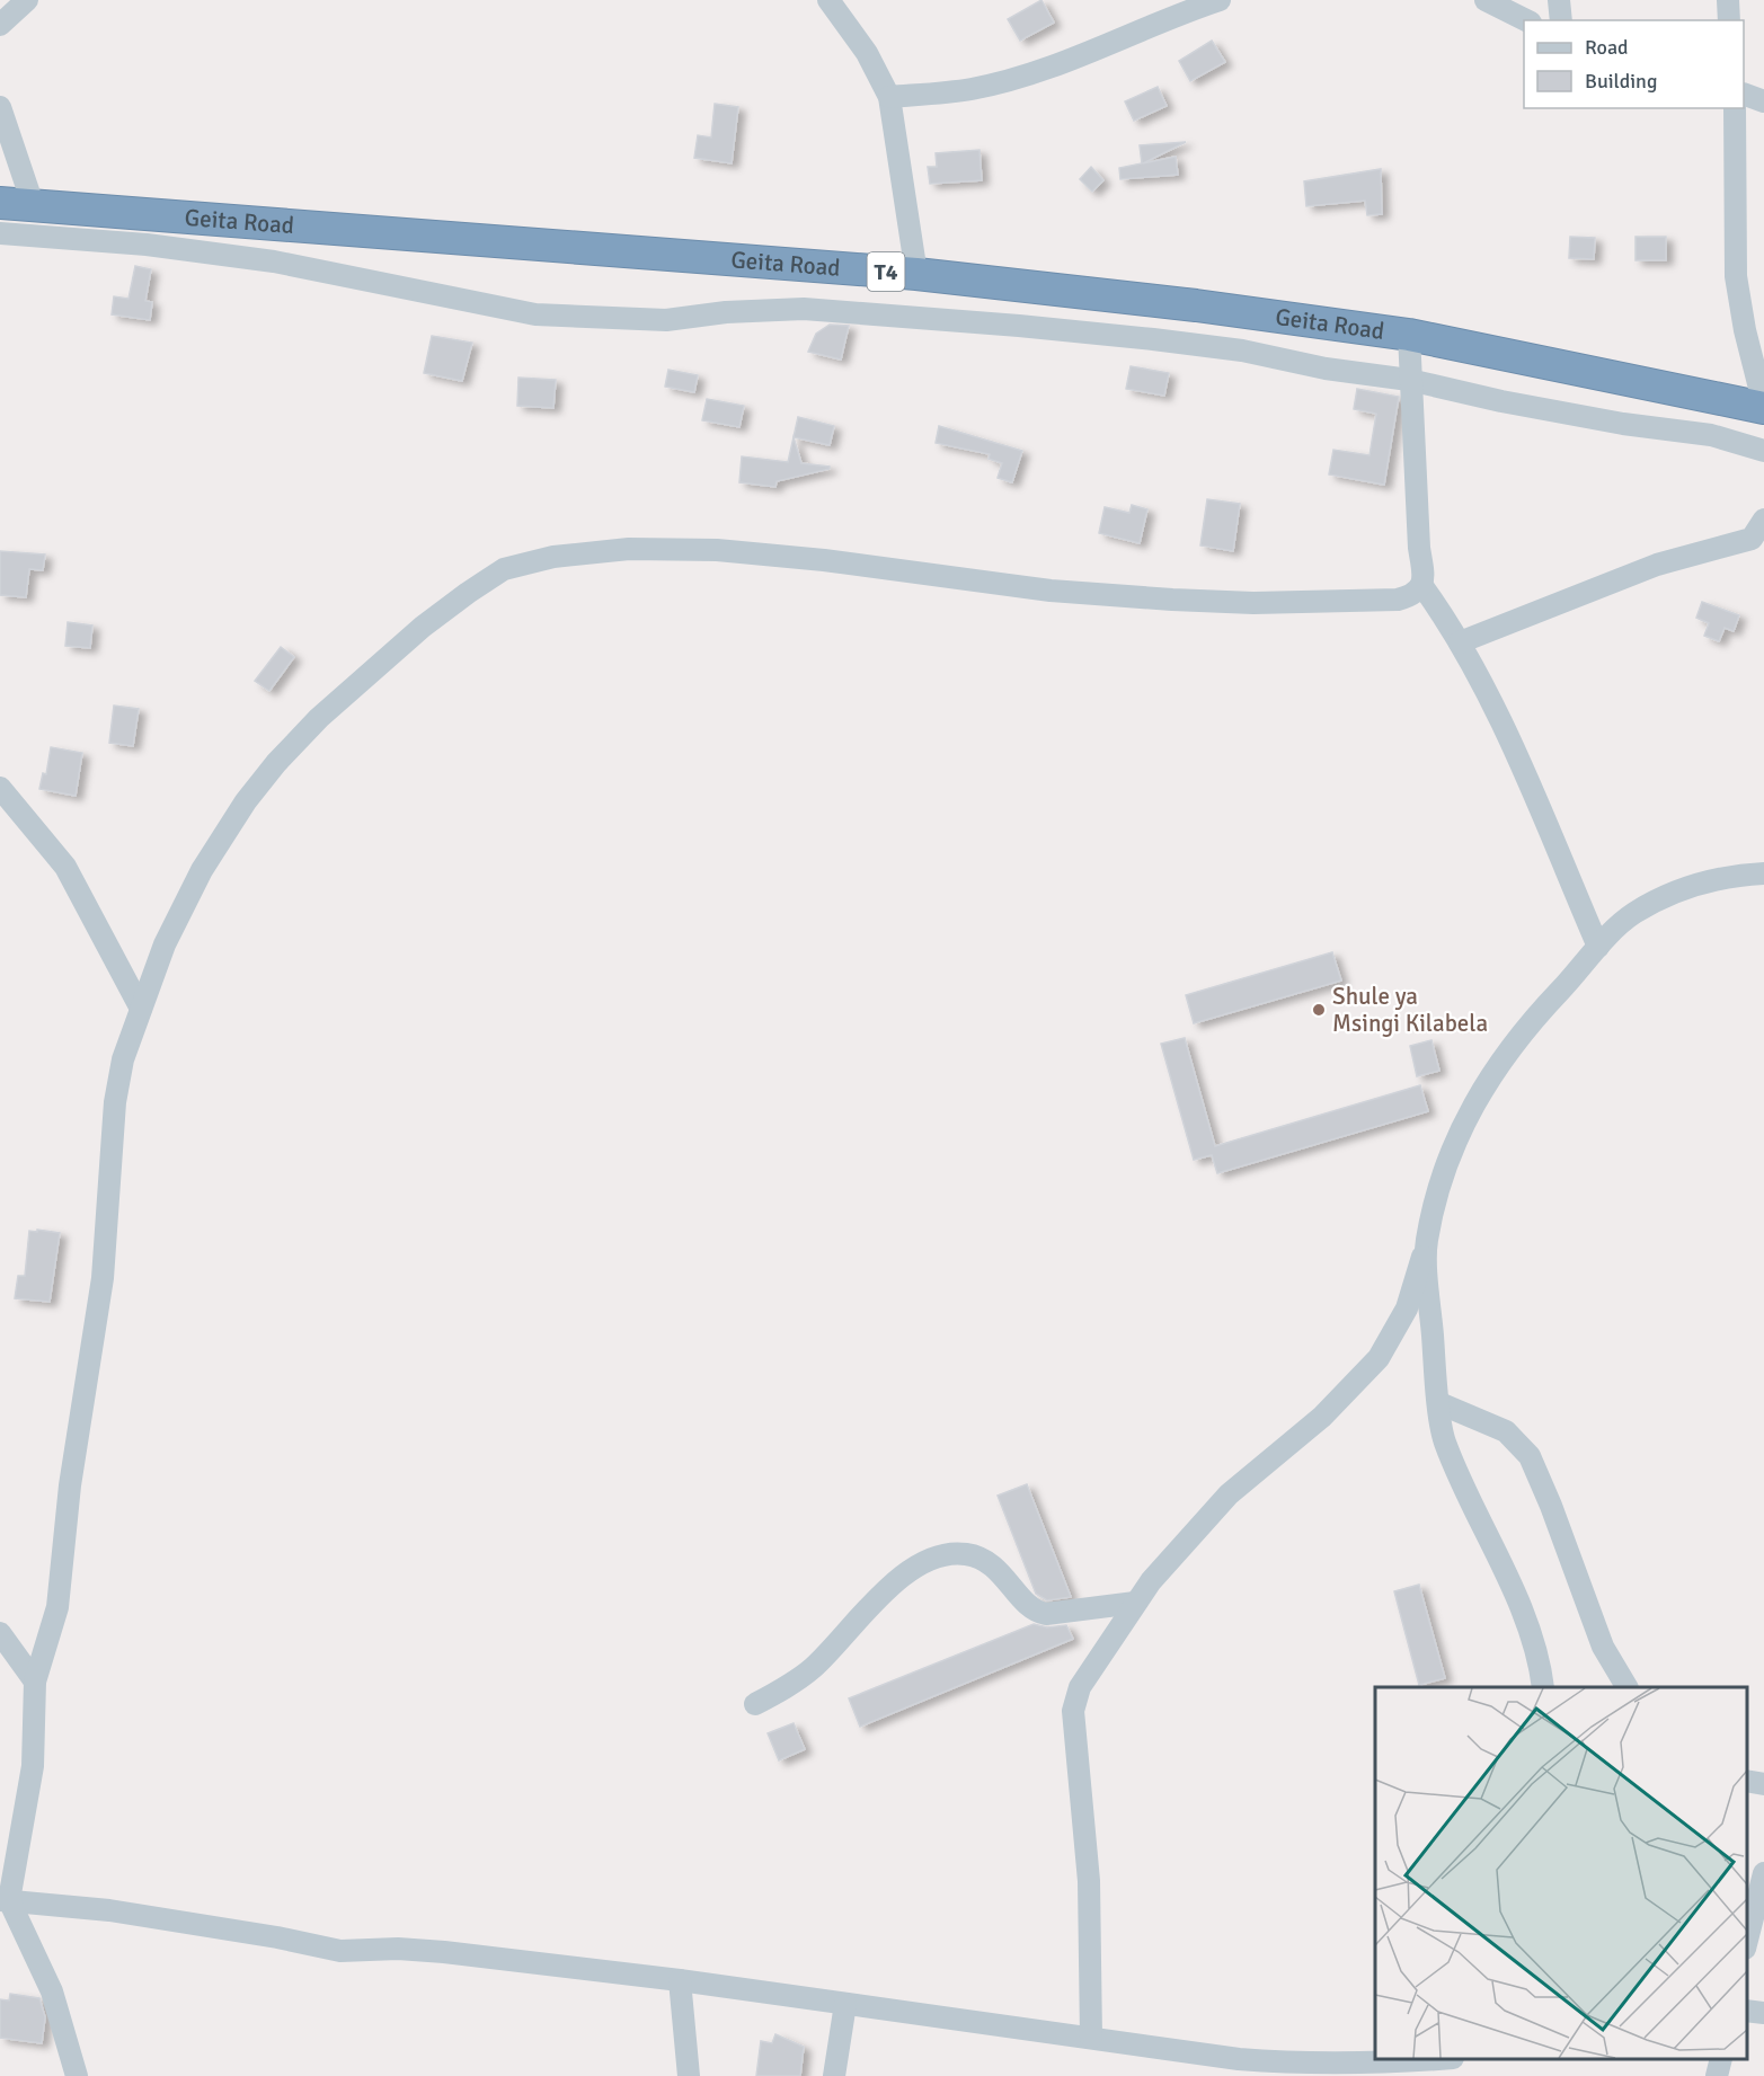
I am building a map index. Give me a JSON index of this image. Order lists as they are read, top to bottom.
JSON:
{
  "streets": {
    "highway": ["Geita Road", "T4"]
  },
  "places": ["Shule ya Msingi Kilabela"],
  "legend": ["Road", "Building"]
}
